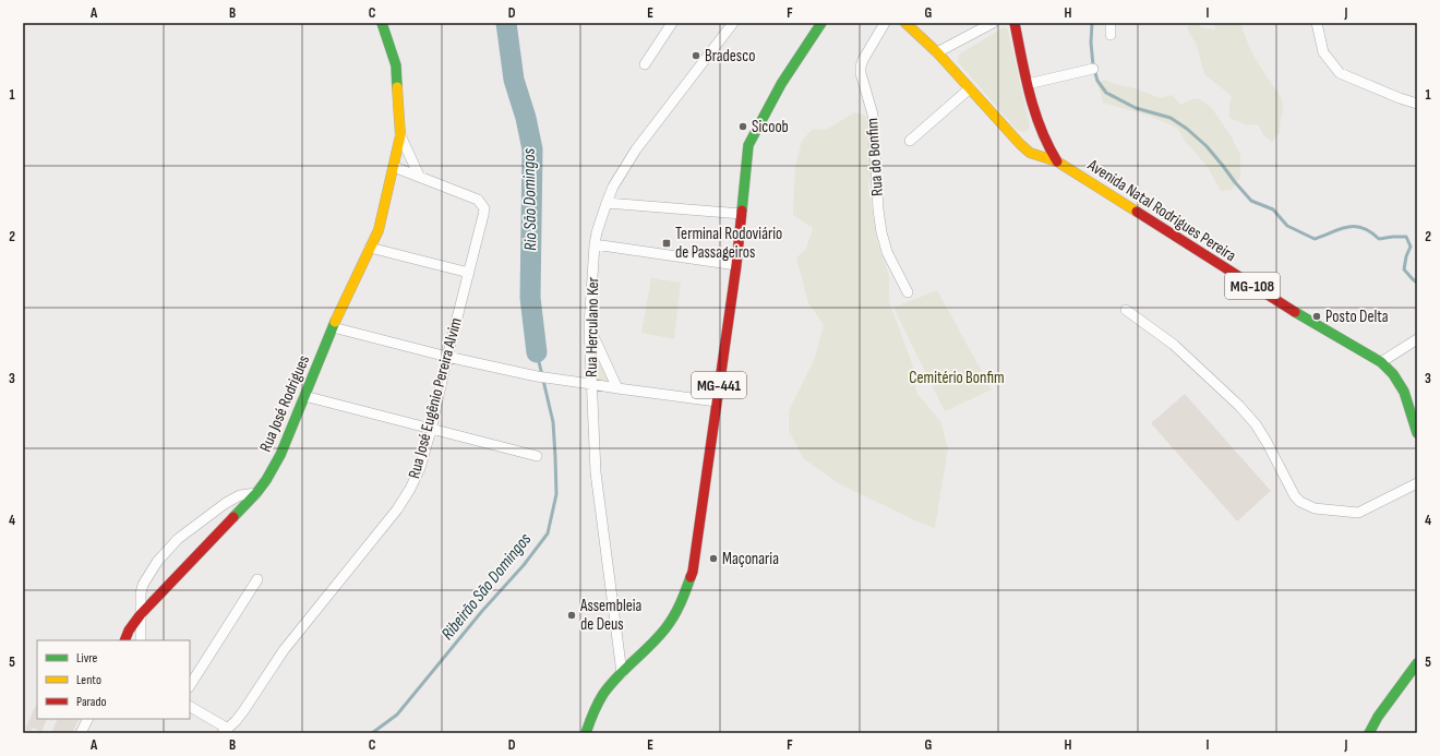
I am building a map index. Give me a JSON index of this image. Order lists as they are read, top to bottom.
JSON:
{
  "streets": {
    "main road": [
      "Avenida Natal Rodrigues Pereira",
      "MG-108",
      "MG-441",
      "Rua José Rodrigues"
    ],
    "street": ["Rua do Bonfim", "Rua Herculano Ker", "Rua José Eugênio Pereira Alvim"]
  },
  "crossings": [
    ["Avenida Natal Rodrigues Pereira", "MG-108"],
    ["Rua Herculano Ker", "MG-441"],
    ["Rua José Eugênio Pereira Alvim", "Rua José Rodrigues"]
  ],
  "water": ["Rio São Domingos", "Ribeirão São Domingos"],
  "parks": ["Cemitério Bonfim"],
  "places": {
    "other": [
      "Bradesco",
      "Sicoob",
      "Posto Delta",
      "Maçonaria",
      "Assembleia de Deus"
    ],
    "transit": ["Terminal Rodoviário de Passageiros"]
  },
  "legend": ["Livre", "Lento", "Parado"],
  "grid": {
    "columns": [
      "A",
      "B",
      "C",
      "D",
      "E",
      "F",
      "G",
      "H",
      "I",
      "J"
    ],
    "rows": [
      "1",
      "2",
      "3",
      "4",
      "5"
    ]
  }
}
